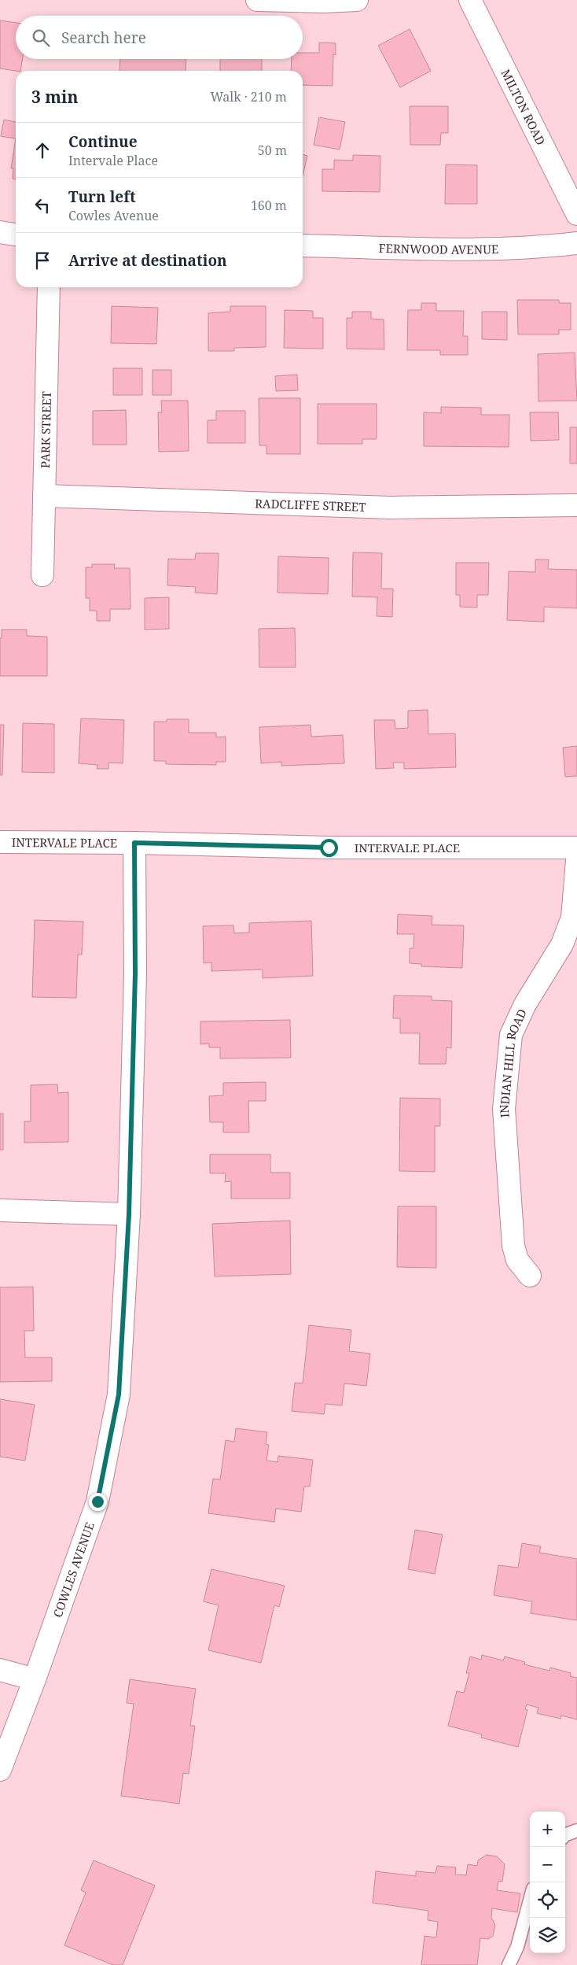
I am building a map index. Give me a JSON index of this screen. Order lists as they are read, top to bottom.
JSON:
{
  "streets": {
    "street": [
      "MILTON ROAD",
      "FERNWOOD AVENUE",
      "PARK STREET",
      "RADCLIFFE STREET",
      "INTERVALE PLACE",
      "INDIAN HILL ROAD",
      "COWLES AVENUE"
    ]
  },
  "crossings": [
    ["PARK STREET", "RADCLIFFE STREET"],
    ["INTERVALE PLACE", "COWLES AVENUE"]
  ],
  "page": {
    "search": "Search here",
    "heading": ["3 min", "Walk · 210 m"],
    "list": [
      ["Continue", "Intervale Place", "50 m"],
      ["Turn left", "Cowles Avenue", "160 m"],
      "Arrive at destination"
    ],
    "map_buttons": ["+", "−"]
  }
}
